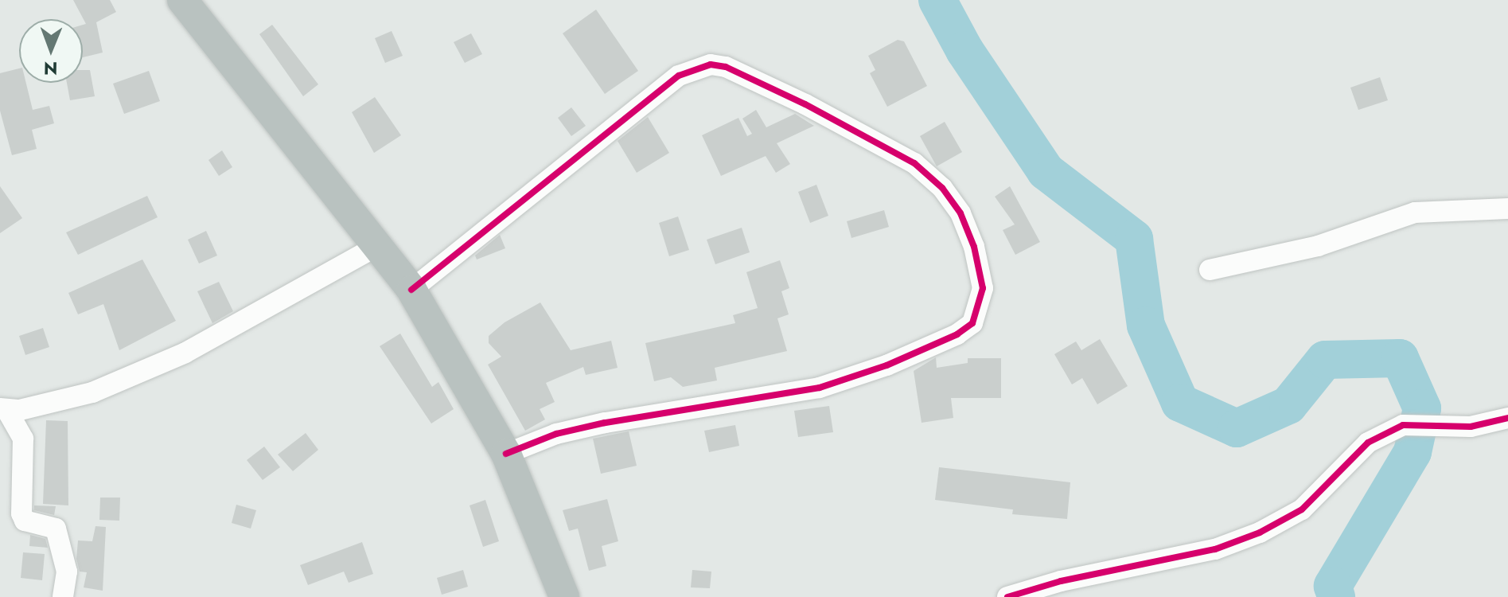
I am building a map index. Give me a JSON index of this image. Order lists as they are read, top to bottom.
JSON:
{
  "north": "bottom"
}
